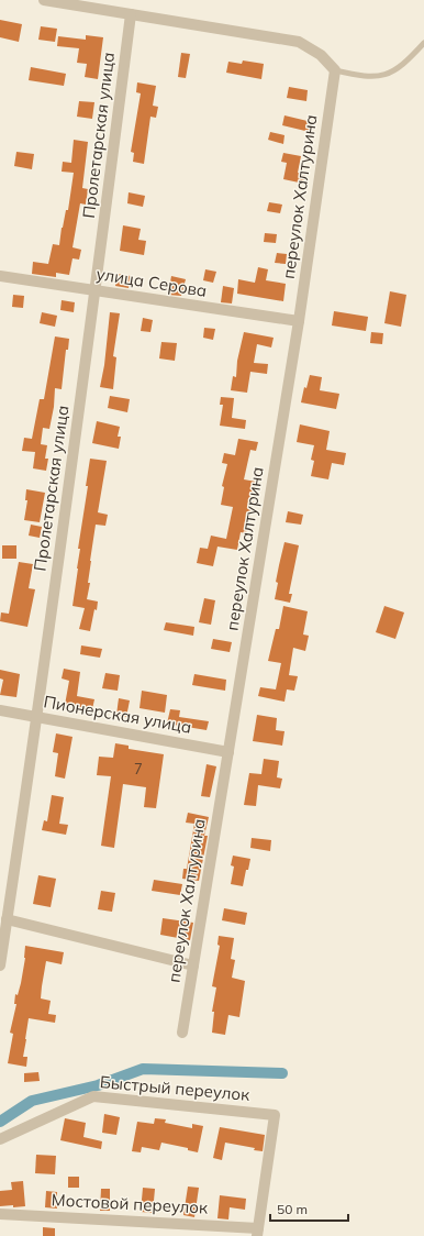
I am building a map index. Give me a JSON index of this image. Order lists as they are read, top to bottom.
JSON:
{
  "streets": {
    "street": [
      "Пролетарская улица",
      "переулок Халтурина",
      "улица Серова",
      "Пионерская улица",
      "Быстрый переулок",
      "Мостовой переулок"
    ]
  },
  "crossings": [
    ["Пролетарская улица", "улица Серова"],
    ["Пролетарская улица", "Пионерская улица"],
    ["переулок Халтурина", "улица Серова"],
    ["переулок Халтурина", "Пионерская улица"],
    ["Быстрый переулок", "Мостовой переулок"]
  ],
  "house_numbers": ["7"],
  "scale_bar": "50 m"
}
